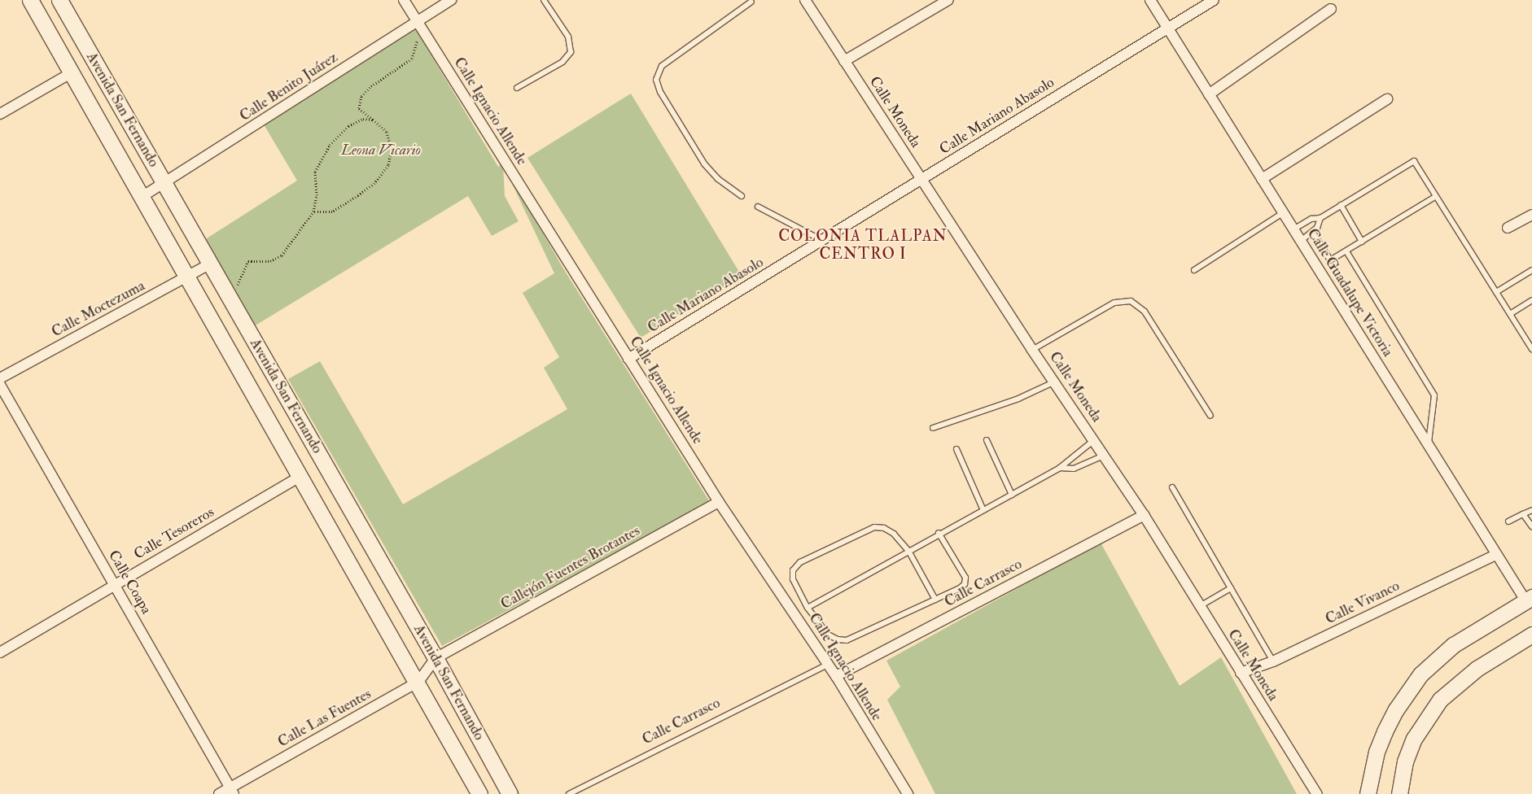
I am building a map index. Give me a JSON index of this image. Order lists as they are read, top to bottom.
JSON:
{
  "streets": {
    "main road": ["Avenida San Fernando"],
    "street": [
      "Calle Benito Juárez",
      "Calle Ignacio Allende",
      "Calle Moneda",
      "Calle Mariano Abasolo",
      "Calle Guadalupe Victoria",
      "Calle Moctezuma",
      "Calle Tesoreros",
      "Callejón Fuentes Brotantes",
      "Calle Coapa",
      "Calle Carrasco",
      "Calle Vivanco",
      "Calle Las Fuentes"
    ]
  },
  "crossings": [
    ["Calle Benito Juárez", "Avenida San Fernando"],
    ["Calle Benito Juárez", "Calle Ignacio Allende"],
    ["Avenida San Fernando", "Calle Moctezuma"],
    ["Avenida San Fernando", "Calle Tesoreros"],
    ["Avenida San Fernando", "Callejón Fuentes Brotantes"],
    ["Avenida San Fernando", "Calle Las Fuentes"],
    ["Calle Ignacio Allende", "Calle Mariano Abasolo"],
    ["Calle Ignacio Allende", "Callejón Fuentes Brotantes"],
    ["Calle Ignacio Allende", "Calle Carrasco"],
    ["Calle Moneda", "Calle Mariano Abasolo"],
    ["Calle Moneda", "Calle Carrasco"],
    ["Calle Moneda", "Calle Vivanco"],
    ["Calle Mariano Abasolo", "Calle Guadalupe Victoria"],
    ["Calle Guadalupe Victoria", "Calle Vivanco"],
    ["Calle Tesoreros", "Calle Coapa"],
    ["Callejón Fuentes Brotantes", "Calle Las Fuentes"],
    ["Calle Coapa", "Calle Las Fuentes"]
  ],
  "districts": ["COLONIA TLALPAN CENTRO I"],
  "parks": ["Leona Vicario"]
}
